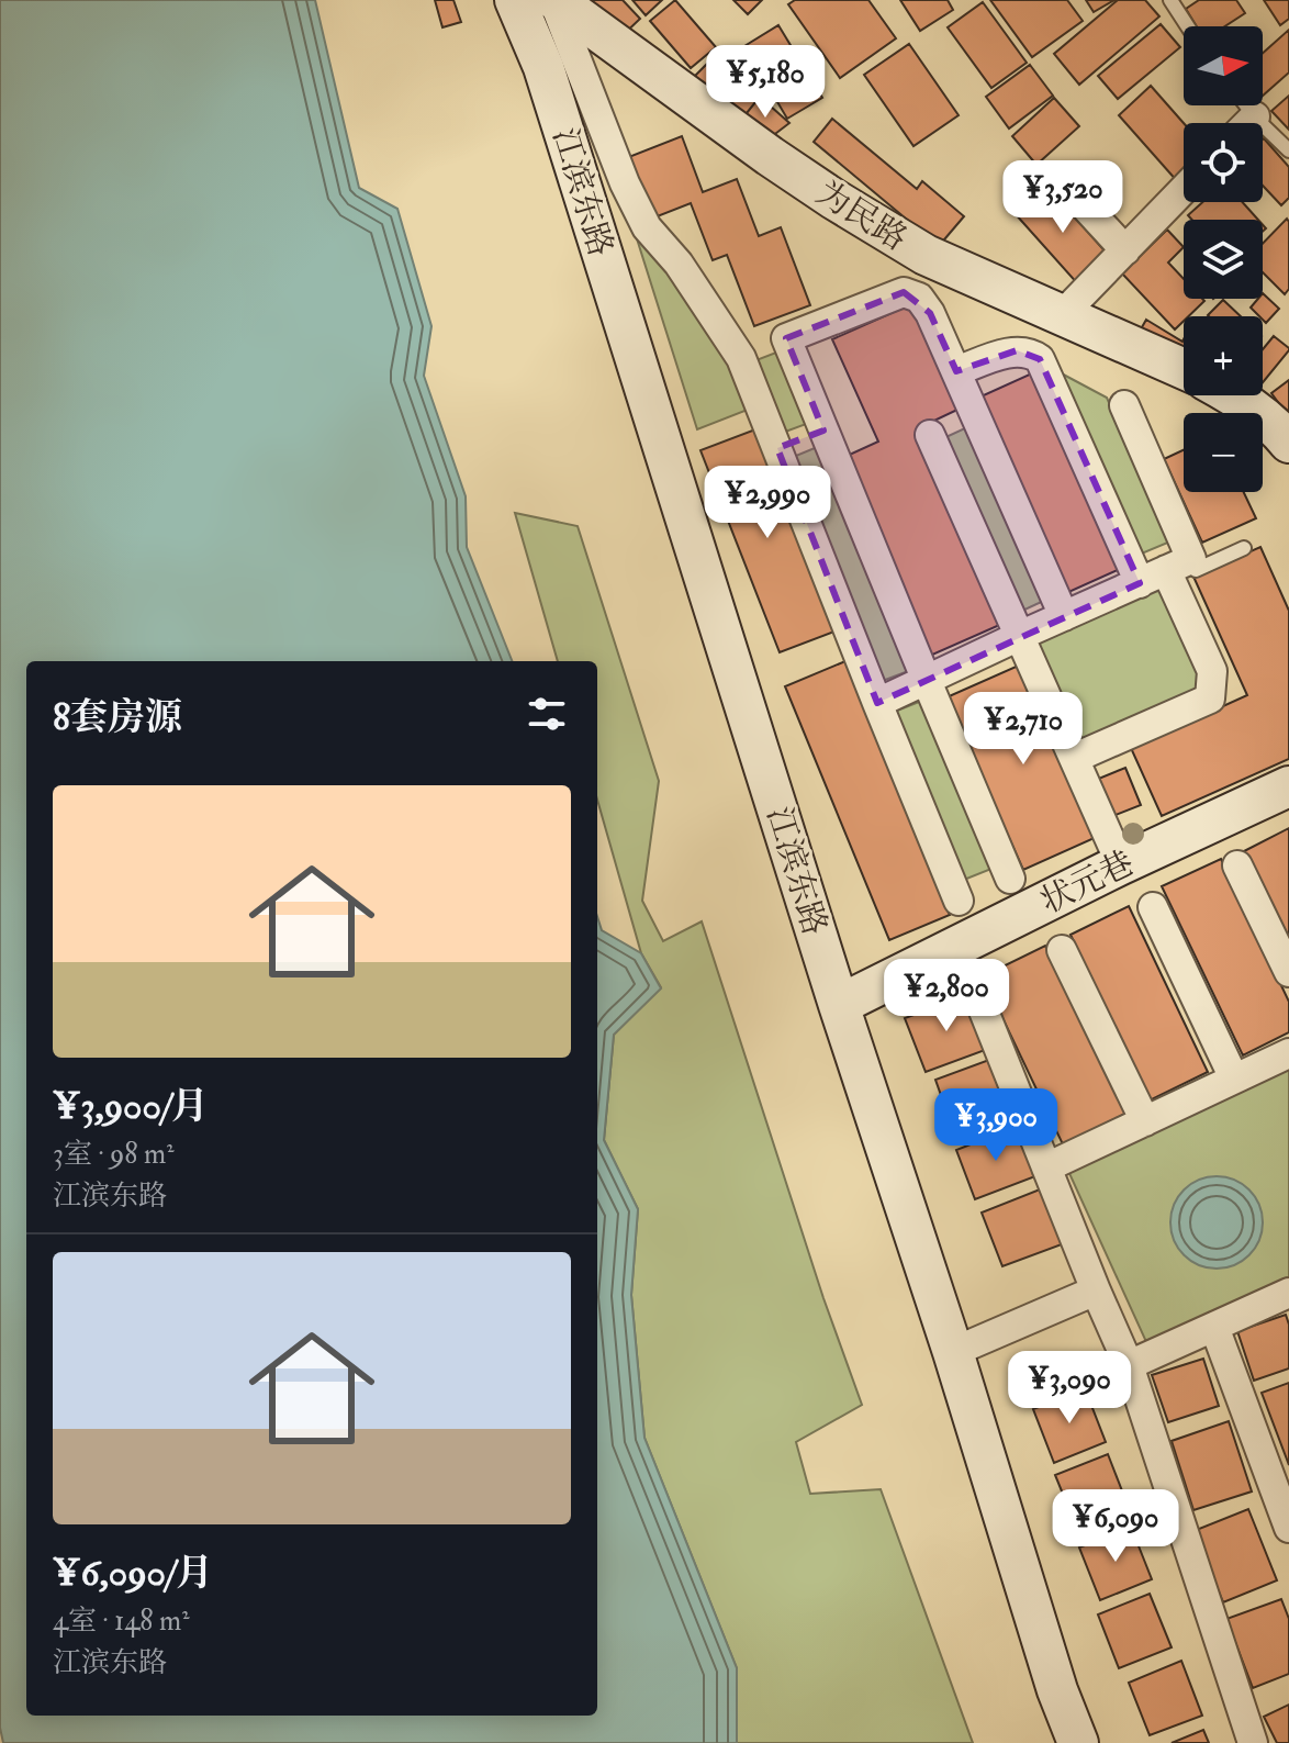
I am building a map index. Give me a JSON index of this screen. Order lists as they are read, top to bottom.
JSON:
{
  "streets": {
    "main road": ["江滨东路", "为民路", "状元巷"]
  },
  "crossings": [
    ["江滨东路", "状元巷"]
  ],
  "north": "right",
  "page": {
    "map_buttons": ["+", "−"],
    "price": [
      "¥5,180",
      "¥3,520",
      "¥2,990",
      "¥2,710",
      "¥2,800",
      "¥3,900",
      "¥3,090",
      "¥6,090"
    ],
    "heading": "8套房源",
    "list": [
      {
        "name": "¥3,900/月",
        "note": "3室 · 98 m² · 江滨东路"
      },
      {
        "name": "¥6,090/月",
        "note": "4室 · 148 m² · 江滨东路"
      }
    ]
  }
}
